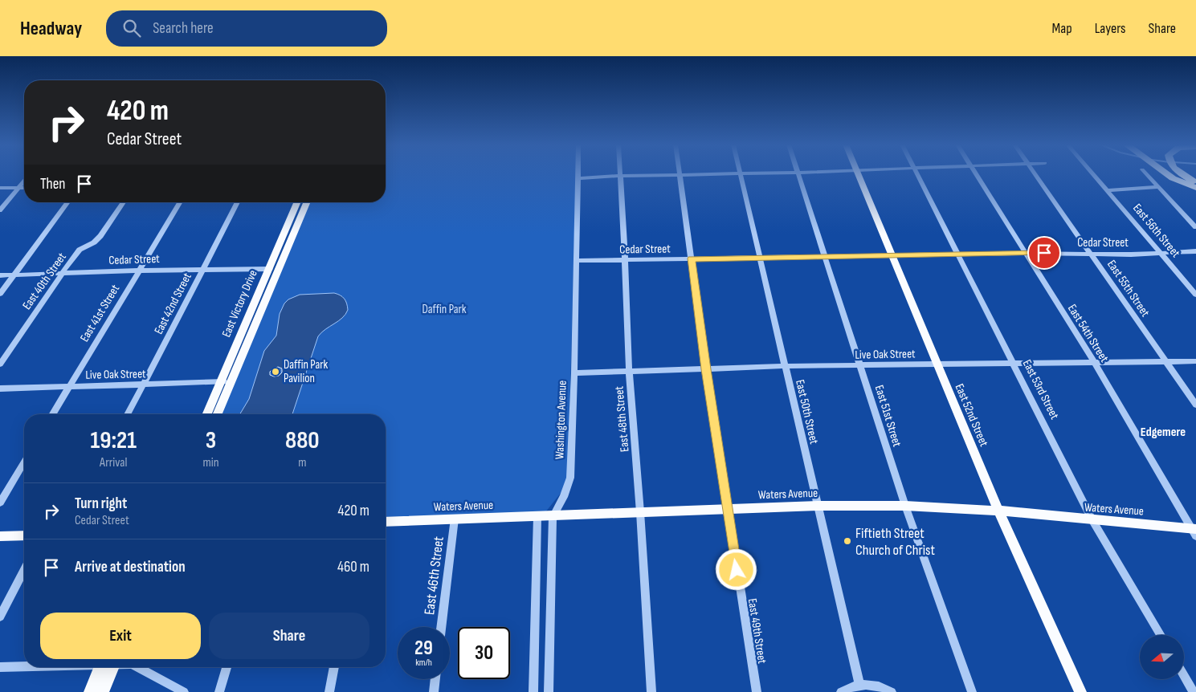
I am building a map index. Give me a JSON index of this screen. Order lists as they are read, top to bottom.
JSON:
{
  "streets": {
    "main road": ["East Victory Drive", "East 52nd Street", "Waters Avenue"],
    "street": [
      "East 56th Street",
      "Cedar Street",
      "East 40th Street",
      "East 55th Street",
      "East 42nd Street",
      "East 41st Street",
      "East 54th Street",
      "Live Oak Street",
      "East 53rd Street",
      "East 50th Street",
      "East 51st Street",
      "East 48th Street",
      "Washington Avenue",
      "East 46th Street",
      "East 49th Street"
    ]
  },
  "crossings": [
    ["East 56th Street", "Cedar Street"],
    ["Cedar Street", "East 40th Street"],
    ["Cedar Street", "East 55th Street"],
    ["Cedar Street", "East 42nd Street"],
    ["Cedar Street", "East Victory Drive"],
    ["Cedar Street", "East 41st Street"],
    ["Cedar Street", "East 54th Street"],
    ["Cedar Street", "East 53rd Street"],
    ["Cedar Street", "East 50th Street"],
    ["Cedar Street", "East 52nd Street"],
    ["Cedar Street", "East 51st Street"],
    ["Cedar Street", "East 48th Street"],
    ["Cedar Street", "Washington Avenue"],
    ["Cedar Street", "East 49th Street"],
    ["East 55th Street", "Live Oak Street"],
    ["East 42nd Street", "Live Oak Street"],
    ["East Victory Drive", "Live Oak Street"],
    ["East 41st Street", "Live Oak Street"],
    ["East 54th Street", "Live Oak Street"],
    ["East 54th Street", "Waters Avenue"],
    ["Live Oak Street", "East 53rd Street"],
    ["Live Oak Street", "East 50th Street"],
    ["Live Oak Street", "East 52nd Street"],
    ["Live Oak Street", "East 51st Street"],
    ["Live Oak Street", "East 48th Street"],
    ["Live Oak Street", "Washington Avenue"],
    ["Live Oak Street", "East 49th Street"],
    ["East 53rd Street", "Waters Avenue"],
    ["East 50th Street", "Waters Avenue"],
    ["East 52nd Street", "Waters Avenue"],
    ["East 51st Street", "Waters Avenue"],
    ["East 48th Street", "Waters Avenue"],
    ["Washington Avenue", "Waters Avenue"],
    ["Waters Avenue", "East 46th Street"],
    ["Waters Avenue", "East 49th Street"]
  ],
  "districts": ["Edgemere"],
  "parks": ["Daffin Park"],
  "places": ["Daffin Park Pavilion", "Fiftieth Street Church of Christ"],
  "north": "left",
  "page": {
    "header": "Headway",
    "search": "Search here",
    "nav": ["Map", "Layers", "Share"],
    "turn": ["420 m", "Cedar Street"],
    "then": "Then",
    "eta": [
      "19:21",
      "Arrival",
      "3",
      "min",
      "880",
      "m"
    ],
    "list": [
      {
        "name": "Turn right",
        "note": "Cedar Street",
        "value": "420 m"
      },
      {
        "name": "Arrive at destination",
        "value": "460 m"
      }
    ],
    "buttons": ["Exit", "Share"],
    "speed": "29 km/h",
    "limit": "30"
  }
}
